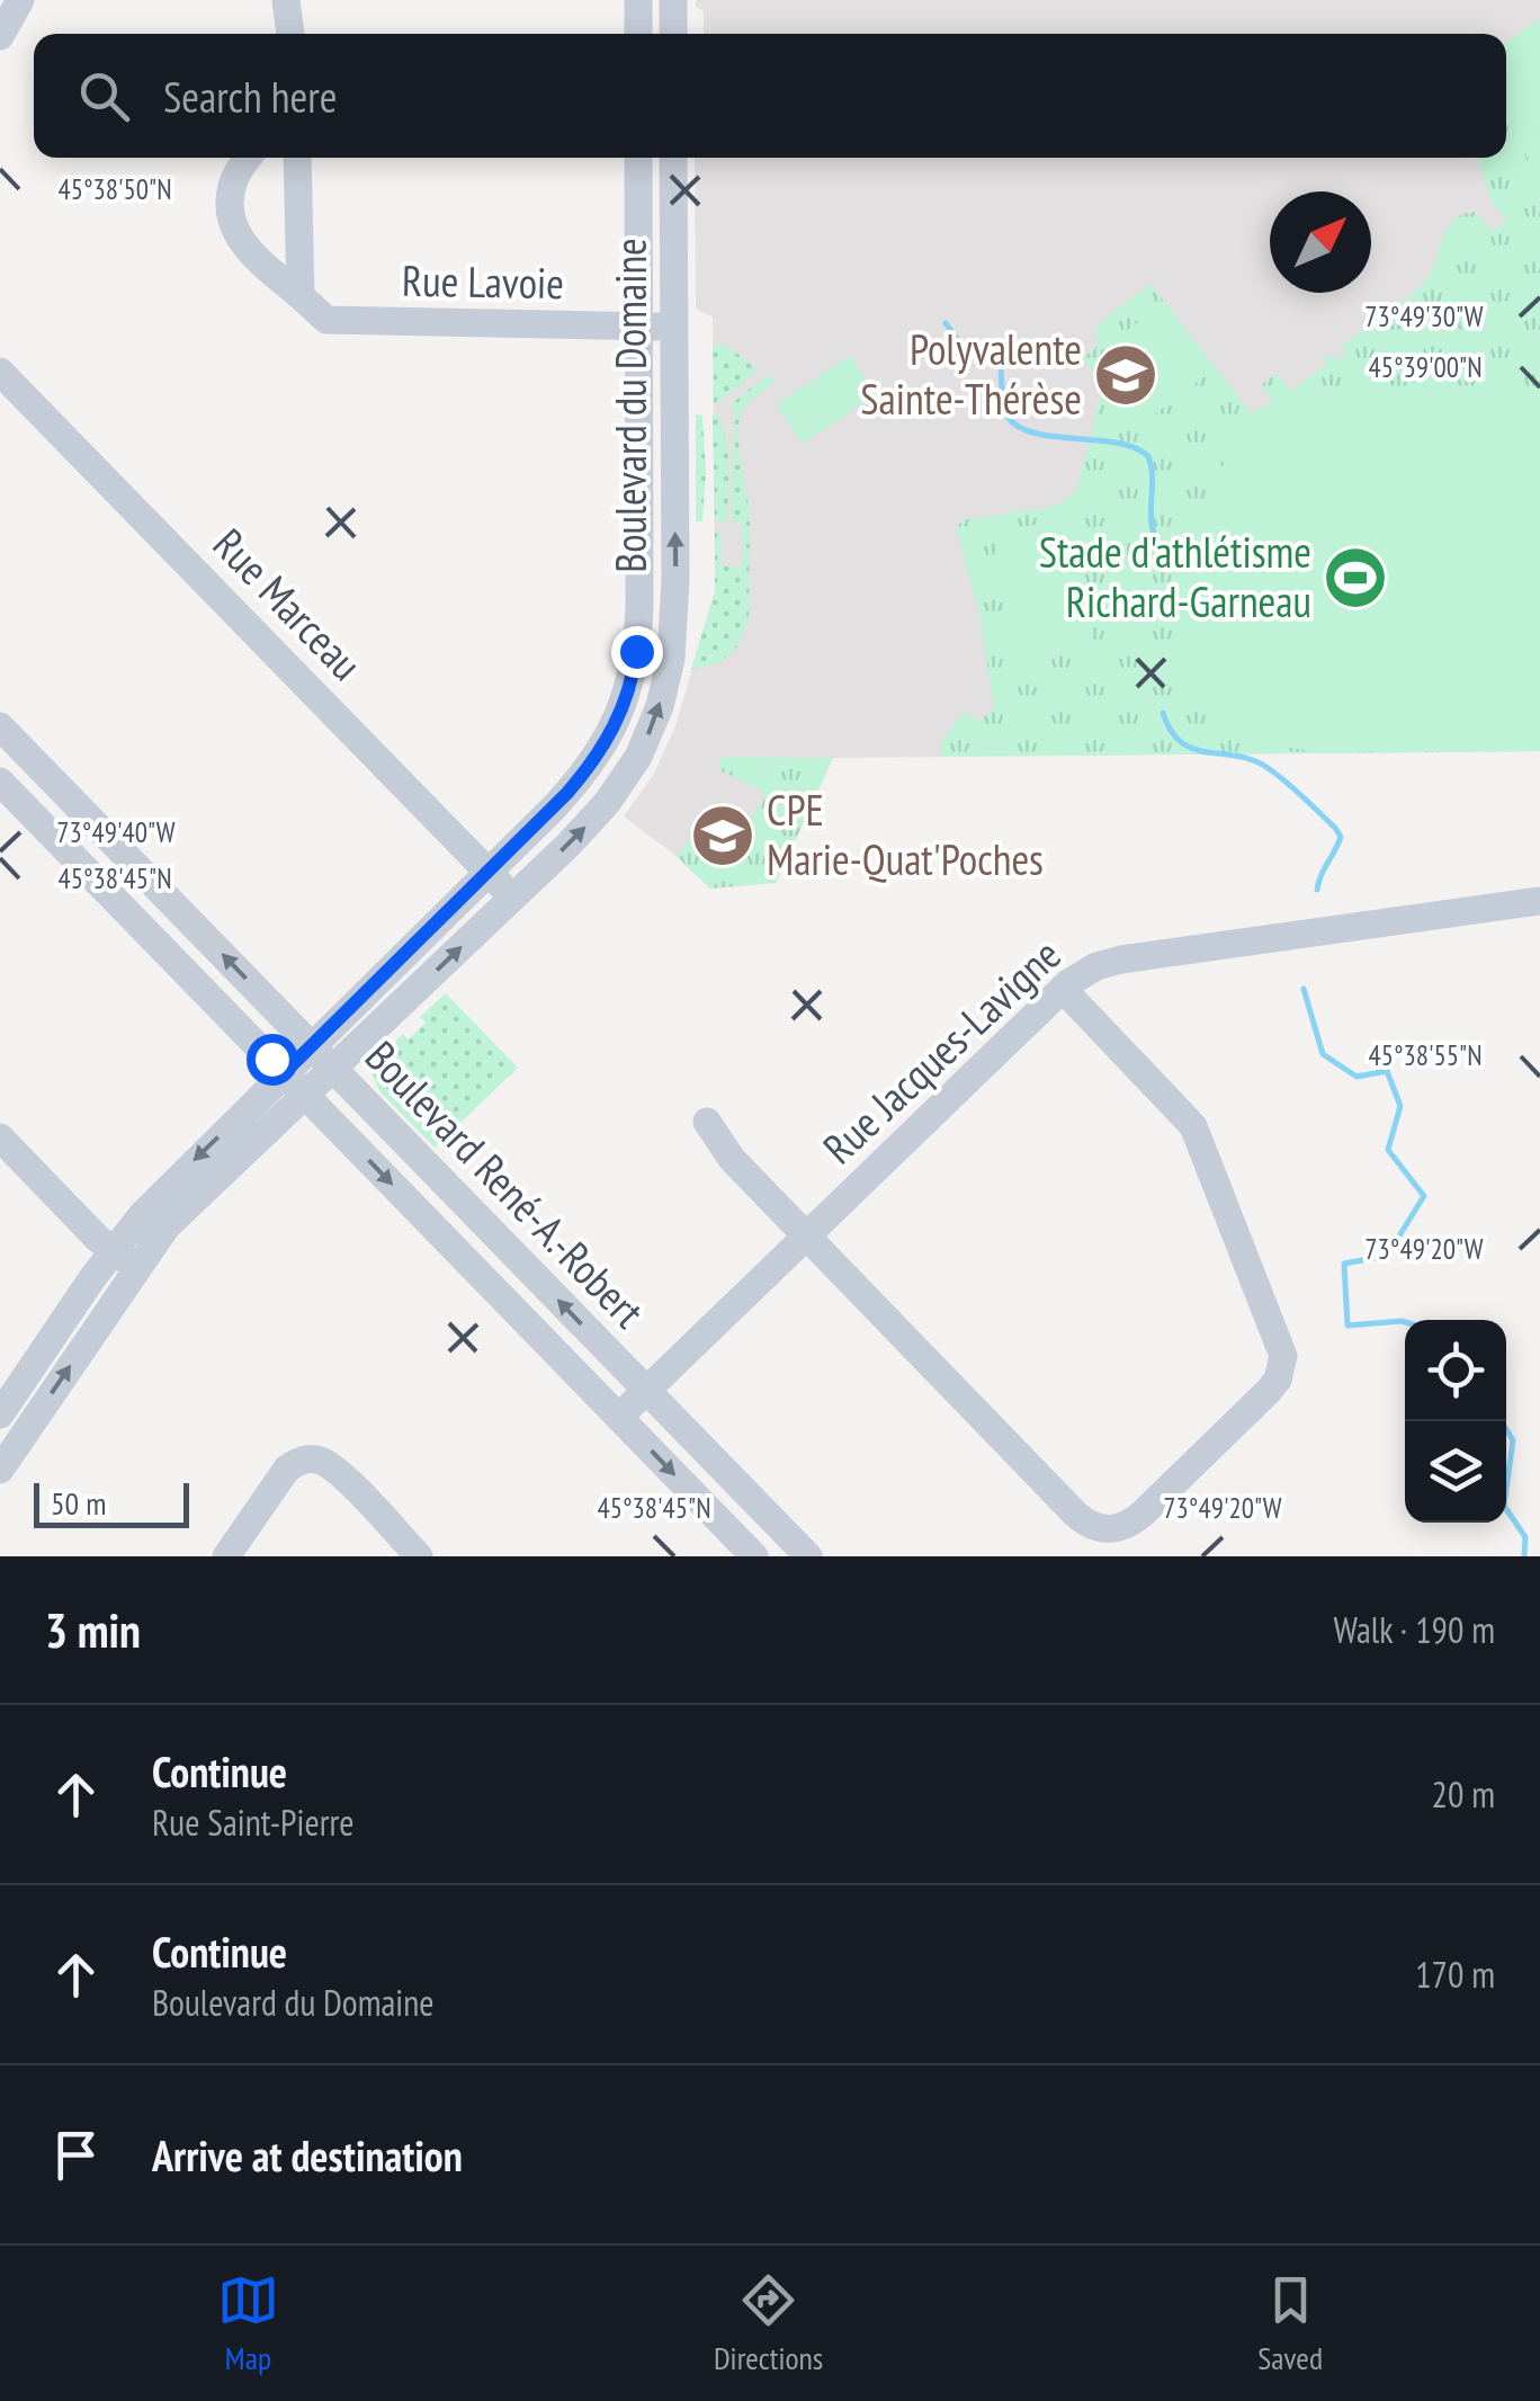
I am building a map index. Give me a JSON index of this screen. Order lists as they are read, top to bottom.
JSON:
{
  "streets": {
    "street": [
      "Rue Lavoie",
      "Boulevard du Domaine",
      "Rue Marceau",
      "Rue Jacques-Lavigne",
      "Boulevard René-A.-Robert"
    ]
  },
  "crossings": [
    ["Rue Lavoie", "Boulevard du Domaine"],
    ["Boulevard du Domaine", "Rue Marceau"],
    ["Boulevard du Domaine", "Boulevard René-A.-Robert"],
    ["Rue Jacques-Lavigne", "Boulevard René-A.-Robert"]
  ],
  "places": {
    "school or university": ["Polyvalente Sainte-Thérèse", "CPE Marie-Quat'Poches"],
    "sports": ["Stade d'athlétisme Richard-Garneau"]
  },
  "scale_bar": "50 m",
  "north": "top right",
  "page": {
    "search": "Search here",
    "scale": "50 m",
    "heading": ["3 min", "Walk · 190 m"],
    "list": [
      ["Continue", "Rue Saint-Pierre", "20 m"],
      ["Continue", "Boulevard du Domaine", "170 m"],
      "Arrive at destination"
    ],
    "nav": ["Map", "Directions", "Saved"]
  },
  "coordinates": [
    "45°38'50\"N",
    "73°49'30\"W",
    "45°39'00\"N",
    "73°49'40\"W",
    "45°38'45\"N",
    "45°38'55\"N",
    "73°49'20\"W"
  ]
}
